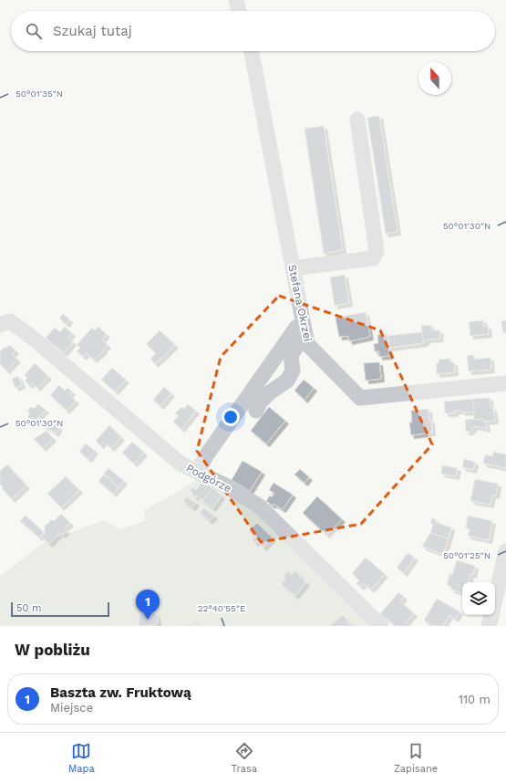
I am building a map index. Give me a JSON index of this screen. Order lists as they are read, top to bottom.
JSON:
{
  "streets": {
    "street": ["Stefana Okrzei", "Podgórze"]
  },
  "scale_bar": "50 m",
  "north": "top",
  "page": {
    "search": "Szukaj tutaj",
    "pins": "1",
    "scale": "50 m",
    "heading": "W pobliżu",
    "list": [
      {
        "mark": "1",
        "name": "Baszta zw. Fruktową",
        "note": "Miejsce",
        "value": "110 m"
      }
    ],
    "nav": ["Mapa", "Trasa", "Zapisane"]
  },
  "coordinates": [
    "50°01'35\"N",
    "50°01'30\"N",
    "50°01'25\"N",
    "22°40'55\"E"
  ]
}
